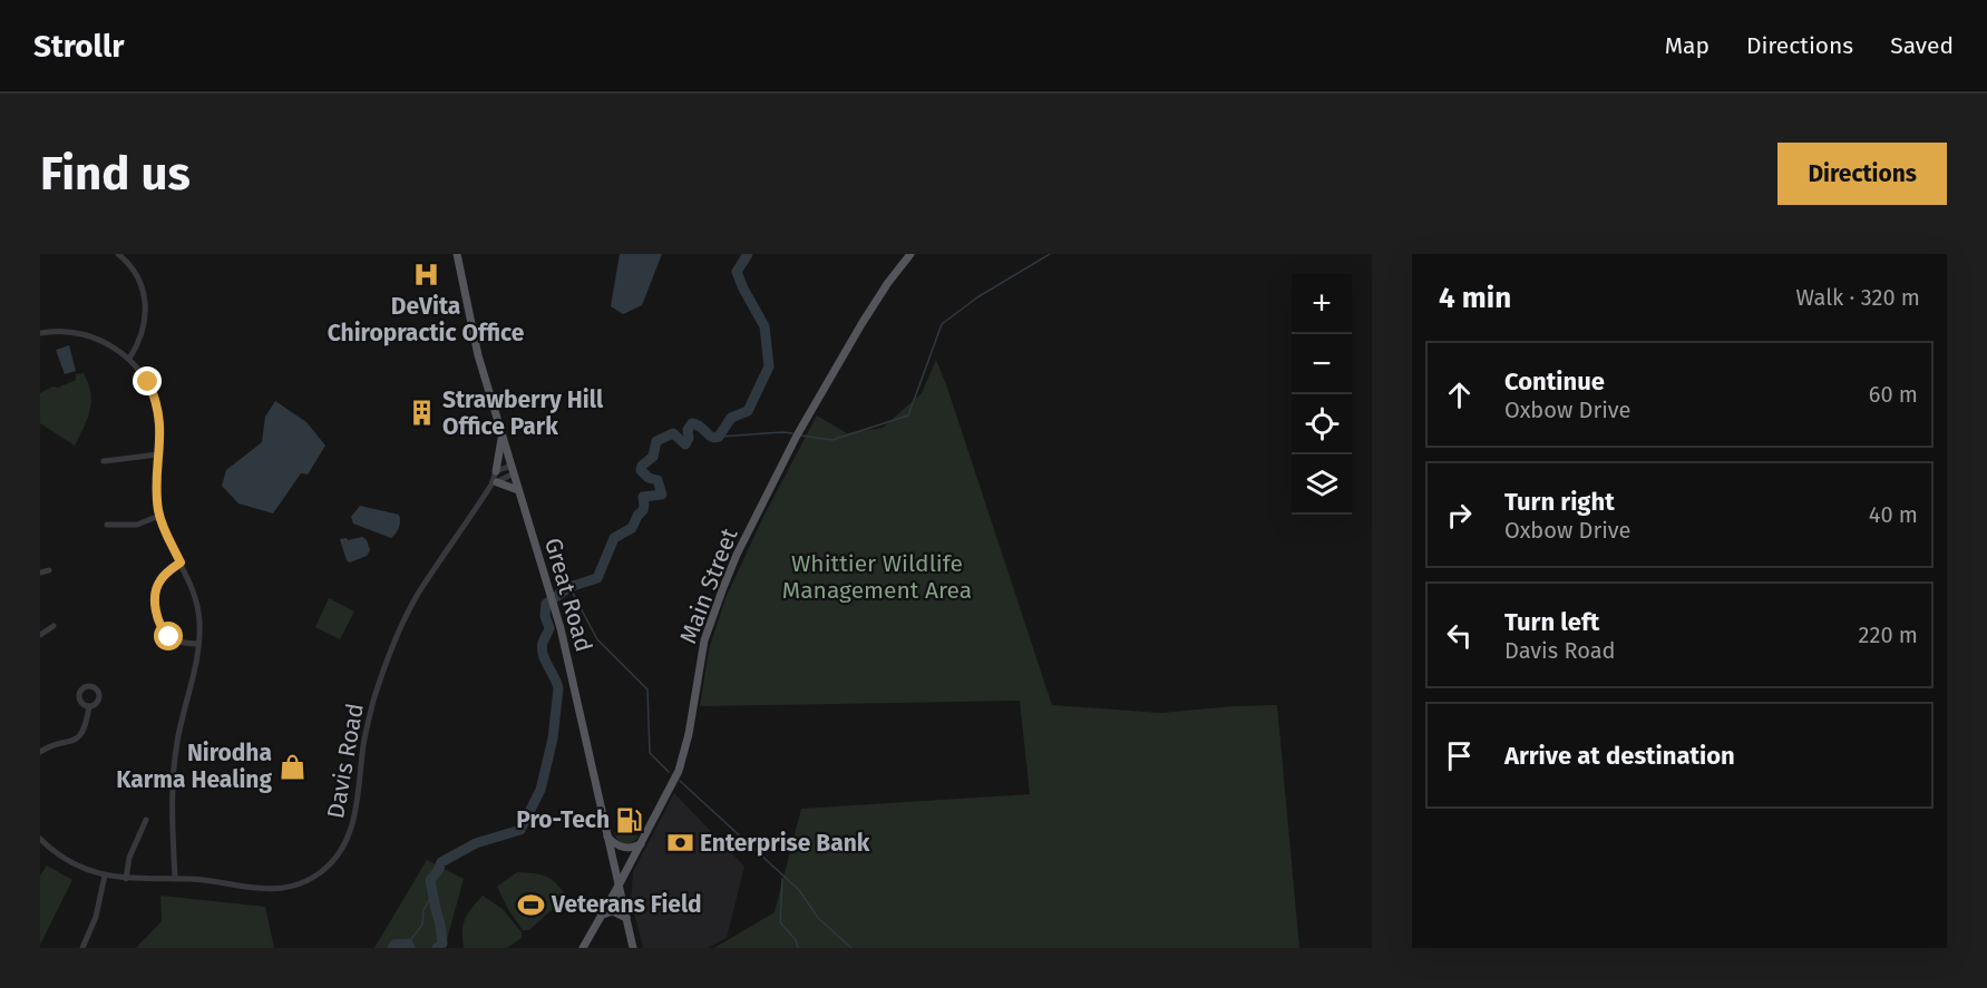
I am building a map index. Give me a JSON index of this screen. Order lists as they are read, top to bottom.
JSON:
{
  "streets": {
    "main road": ["Main Street", "Great Road"],
    "street": ["Davis Road"]
  },
  "crossings": [
    ["Main Street", "Great Road"],
    ["Great Road", "Davis Road"]
  ],
  "parks": ["Whittier Wildlife Management Area"],
  "places": {
    "hospital": ["DeVita Chiropractic Office"],
    "building": ["Strawberry Hill Office Park"],
    "shop": ["Nirodha Karma Healing"],
    "fuel station": ["Pro-Tech"],
    "bank": ["Enterprise Bank"],
    "sports": ["Veterans Field"]
  },
  "page": {
    "header": "Strollr",
    "nav": ["Map", "Directions", "Saved"],
    "buttons": "Directions",
    "title": "Find us",
    "heading": ["4 min", "Walk · 320 m"],
    "map_buttons": ["+", "−"],
    "list": [
      ["Continue", "Oxbow Drive", "60 m"],
      ["Turn right", "Oxbow Drive", "40 m"],
      ["Turn left", "Davis Road", "220 m"],
      "Arrive at destination"
    ]
  }
}
